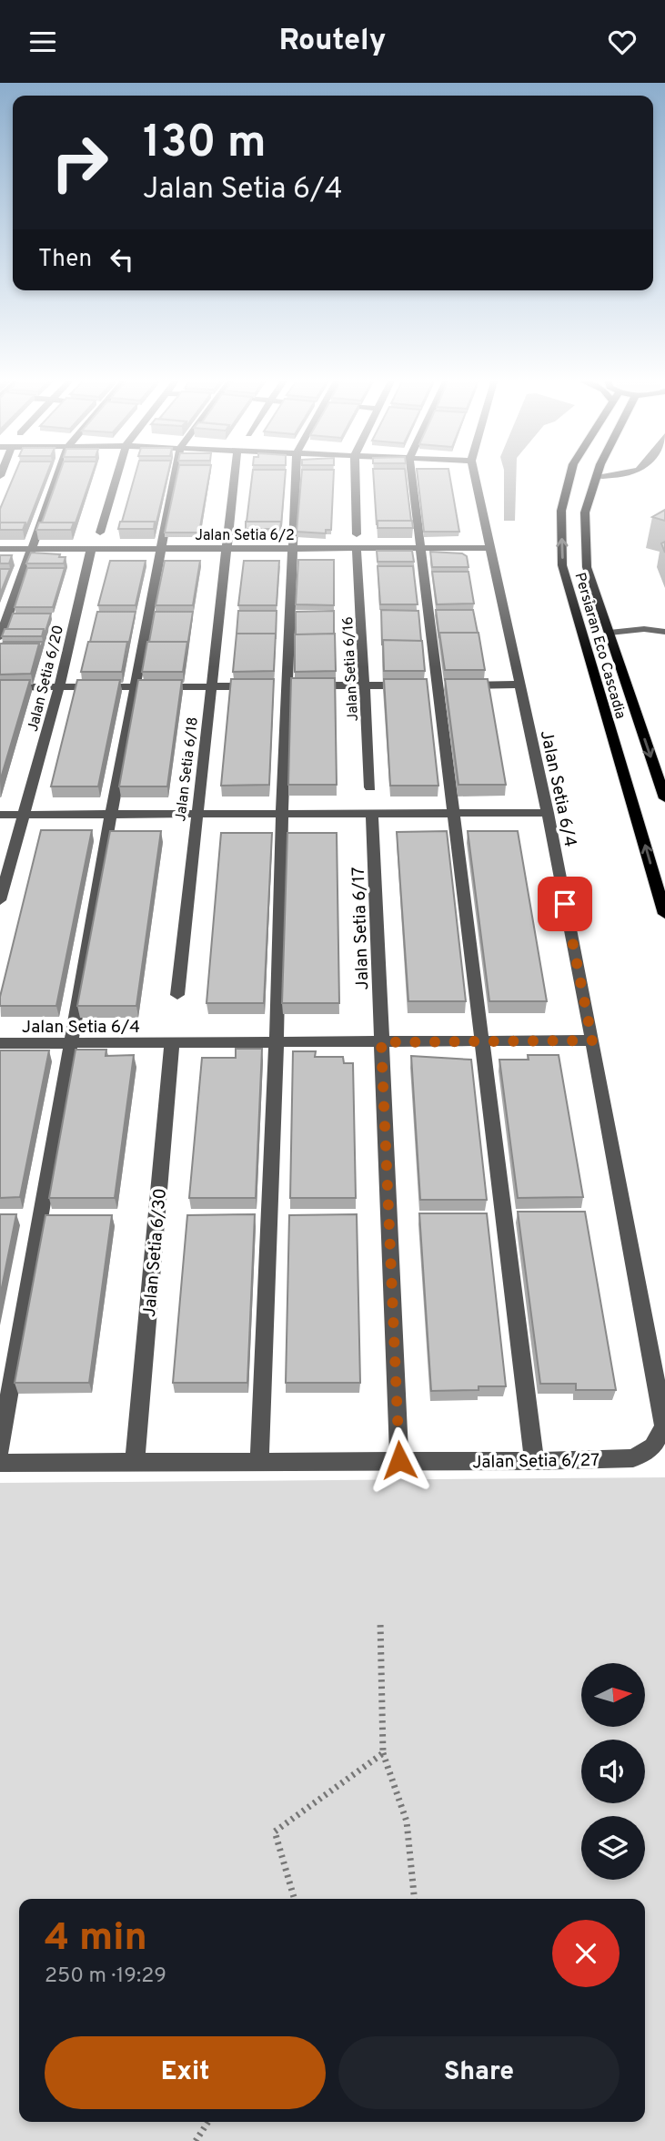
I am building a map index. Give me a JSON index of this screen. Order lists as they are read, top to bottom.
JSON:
{
  "streets": {
    "main road": ["Persiaran Eco Cascadia"],
    "street": [
      "Jalan Setia 6/2",
      "Jalan Setia 6/16",
      "Jalan Setia 6/20",
      "Jalan Setia 6/18",
      "Jalan Setia 6/4",
      "Jalan Setia 6/17",
      "Jalan Setia 6/30",
      "Jalan Setia 6/27"
    ]
  },
  "crossings": [
    ["Jalan Setia 6/2", "Jalan Setia 6/16"],
    ["Jalan Setia 6/2", "Jalan Setia 6/20"],
    ["Jalan Setia 6/2", "Jalan Setia 6/18"],
    ["Jalan Setia 6/2", "Jalan Setia 6/4"],
    ["Jalan Setia 6/4", "Jalan Setia 6/17"],
    ["Jalan Setia 6/4", "Jalan Setia 6/30"],
    ["Jalan Setia 6/4", "Jalan Setia 6/27"],
    ["Jalan Setia 6/17", "Jalan Setia 6/27"],
    ["Jalan Setia 6/30", "Jalan Setia 6/27"]
  ],
  "north": "right",
  "page": {
    "header": "Routely",
    "turn": ["130 m", "Jalan Setia 6/4"],
    "then": "Then",
    "heading": ["4 min", "250 m · 19:29"],
    "buttons": ["Exit", "Share"]
  }
}
